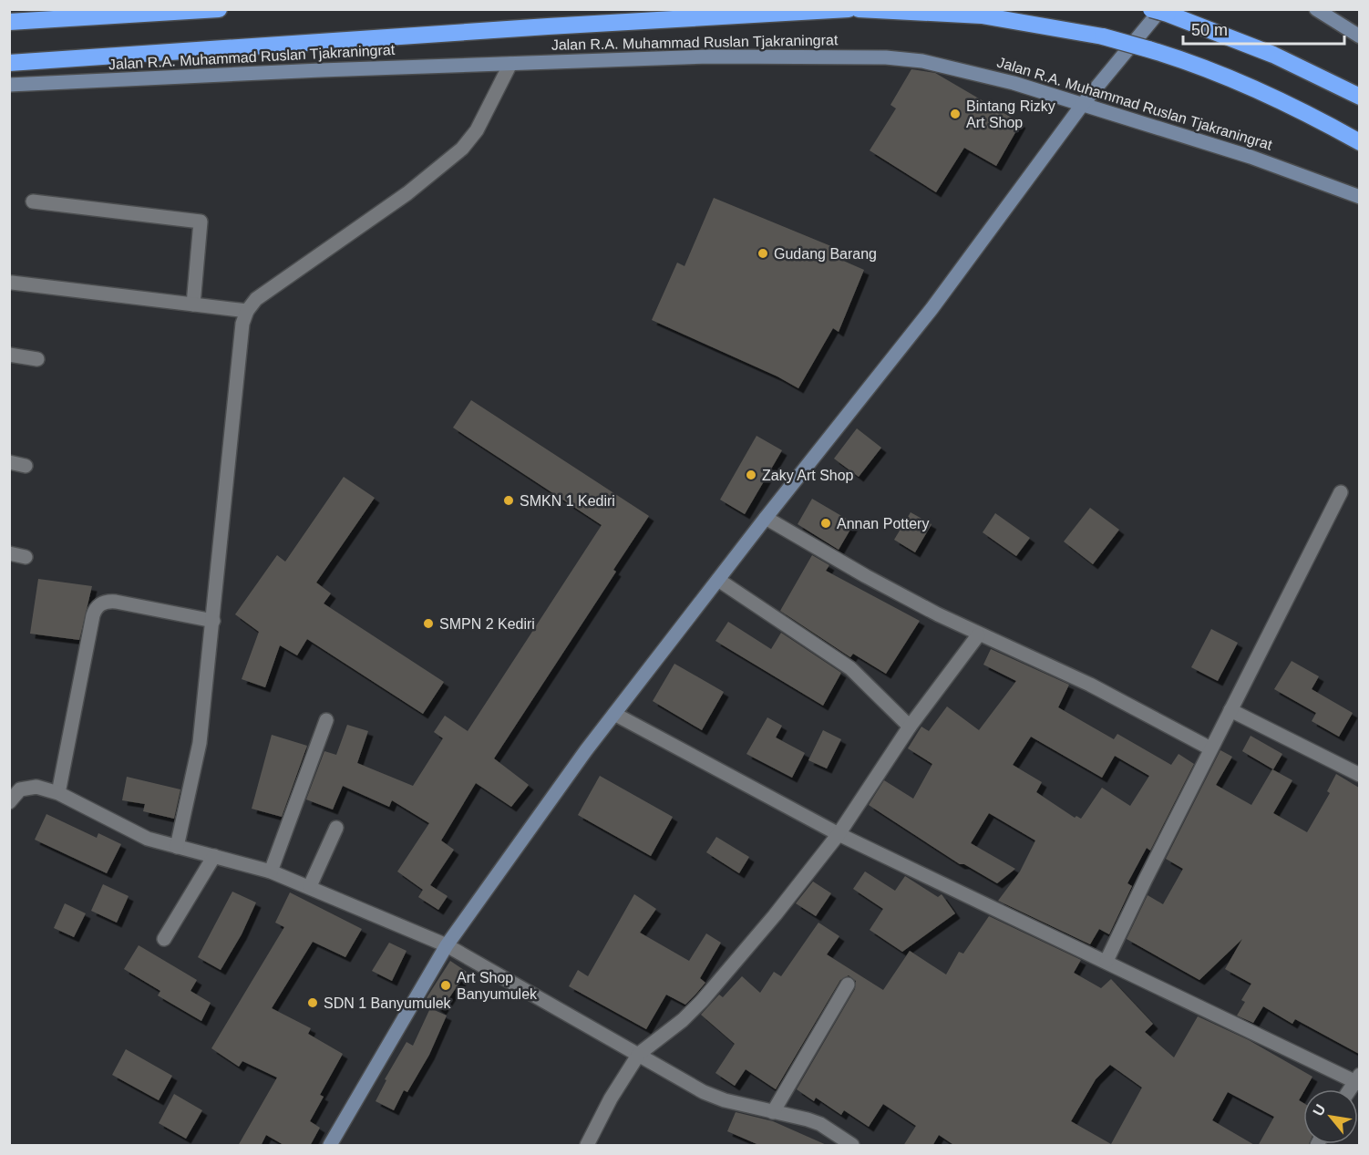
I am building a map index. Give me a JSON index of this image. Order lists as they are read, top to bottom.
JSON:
{
  "streets": {
    "highway": ["Jalan R.A. Muhammad Ruslan Tjakraningrat"]
  },
  "places": [
    "Bintang Rizky Art Shop",
    "Gudang Barang",
    "Zaky Art Shop",
    "SMKN 1 Kediri",
    "Annan Pottery",
    "SMPN 2 Kediri",
    "Art Shop Banyumulek",
    "SDN 1 Banyumulek"
  ],
  "scale_bar": "50 m",
  "north": "top left"
}
